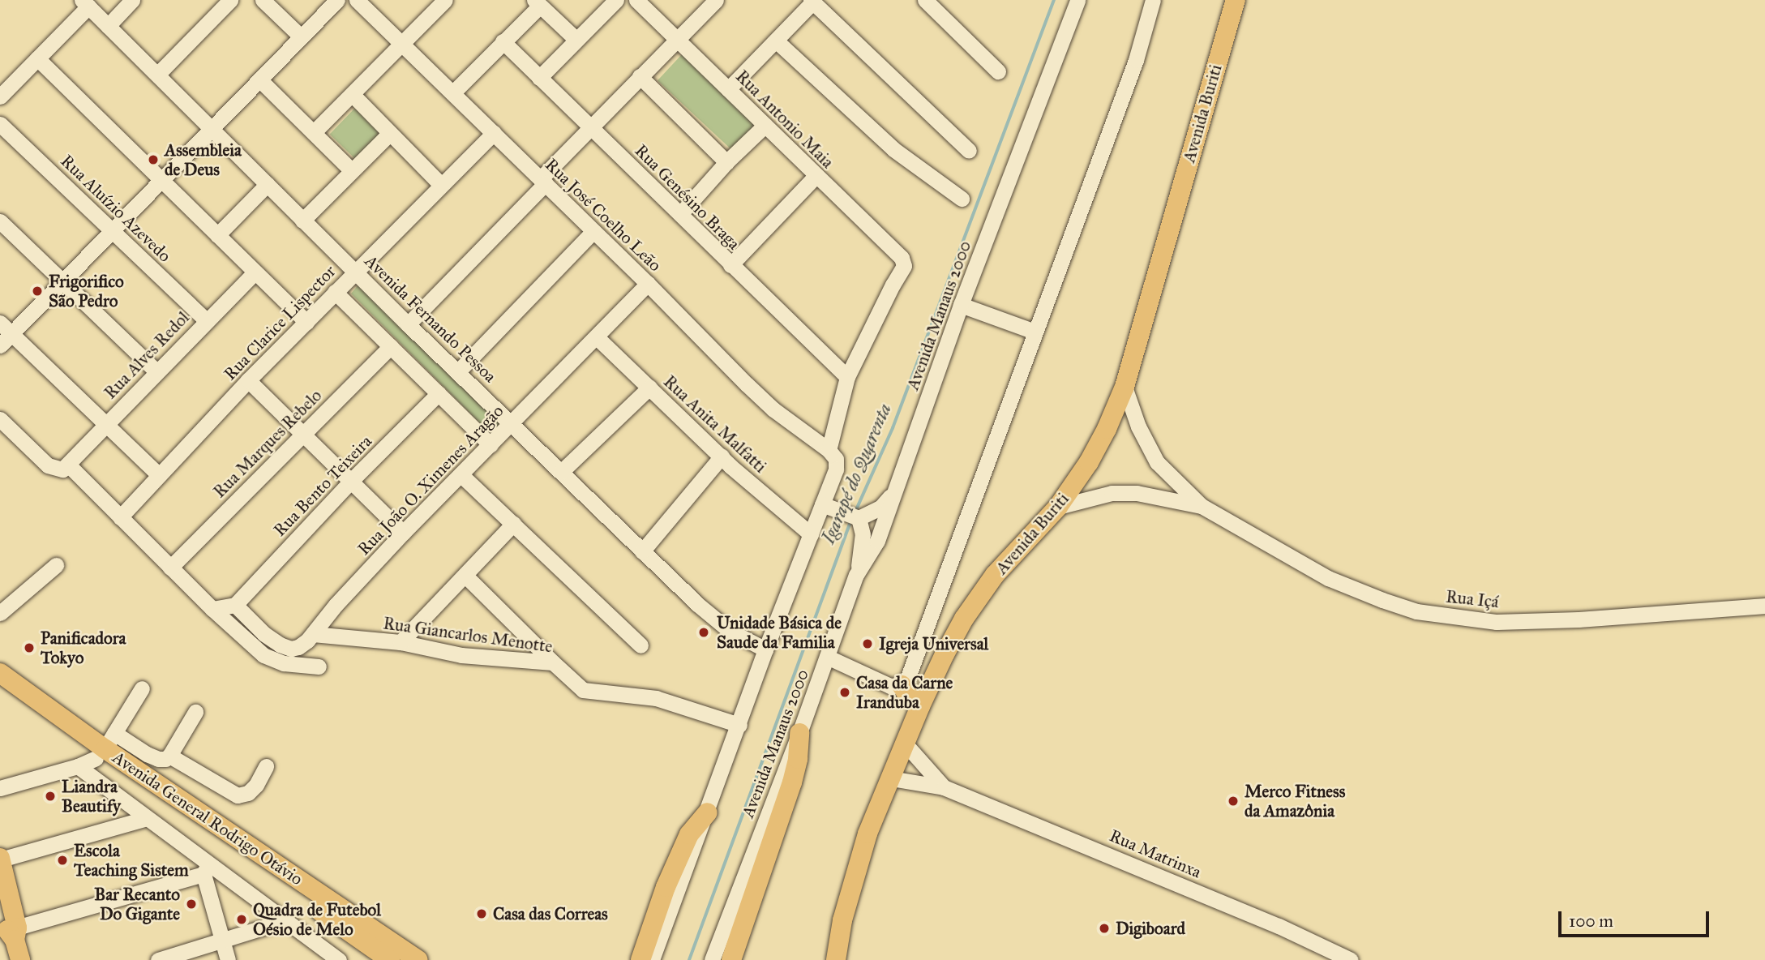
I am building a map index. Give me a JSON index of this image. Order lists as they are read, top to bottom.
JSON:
{
  "streets": {
    "main road": ["Avenida Buriti", "Avenida General Rodrigo Otávio"],
    "street": [
      "Rua Antonio Maia",
      "Rua Genésino Braga",
      "Rua Aluízio Azevedo",
      "Rua José Coelho Leão",
      "Avenida Manaus 2000",
      "Avenida Fernando Pessoa",
      "Rua Clarice Lispector",
      "Rua Alves Redol",
      "Rua Anita Malfatti",
      "Rua Marques Rebelo",
      "Rua João O. Ximenes Aragão",
      "Rua Bento Teixeira",
      "Rua Içá",
      "Rua Giancarlos Menotte",
      "Rua Matrinxa"
    ]
  },
  "crossings": [
    ["Avenida Buriti", "Rua Içá"],
    ["Avenida Buriti", "Rua Matrinxa"],
    ["Rua Antonio Maia", "Rua Genésino Braga"],
    ["Rua Aluízio Azevedo", "Rua Alves Redol"],
    ["Rua José Coelho Leão", "Rua Clarice Lispector"],
    ["Rua José Coelho Leão", "Rua João O. Ximenes Aragão"],
    ["Avenida Fernando Pessoa", "Rua Clarice Lispector"],
    ["Avenida Fernando Pessoa", "Rua João O. Ximenes Aragão"],
    ["Rua Anita Malfatti", "Rua João O. Ximenes Aragão"],
    ["Rua João O. Ximenes Aragão", "Rua Bento Teixeira"],
    ["Rua João O. Ximenes Aragão", "Rua Giancarlos Menotte"]
  ],
  "water": ["Igarapé do Quarenta"],
  "places": [
    "Assembleia de Deus",
    "Frigorifico São Pedro",
    "Unidade Básica de Saude da Familia",
    "Igreja Universal",
    "Panificadora Tokyo",
    "Casa da Carne Iranduba",
    "Liandra Beautify",
    "Merco Fitness da Amazônia",
    "Escola Teaching Sistem",
    "Bar Recanto Do Gigante",
    "Casa das Correas",
    "Quadra de Futebol Oésio de Melo",
    "Digiboard"
  ],
  "scale_bar": "100 m"
}
